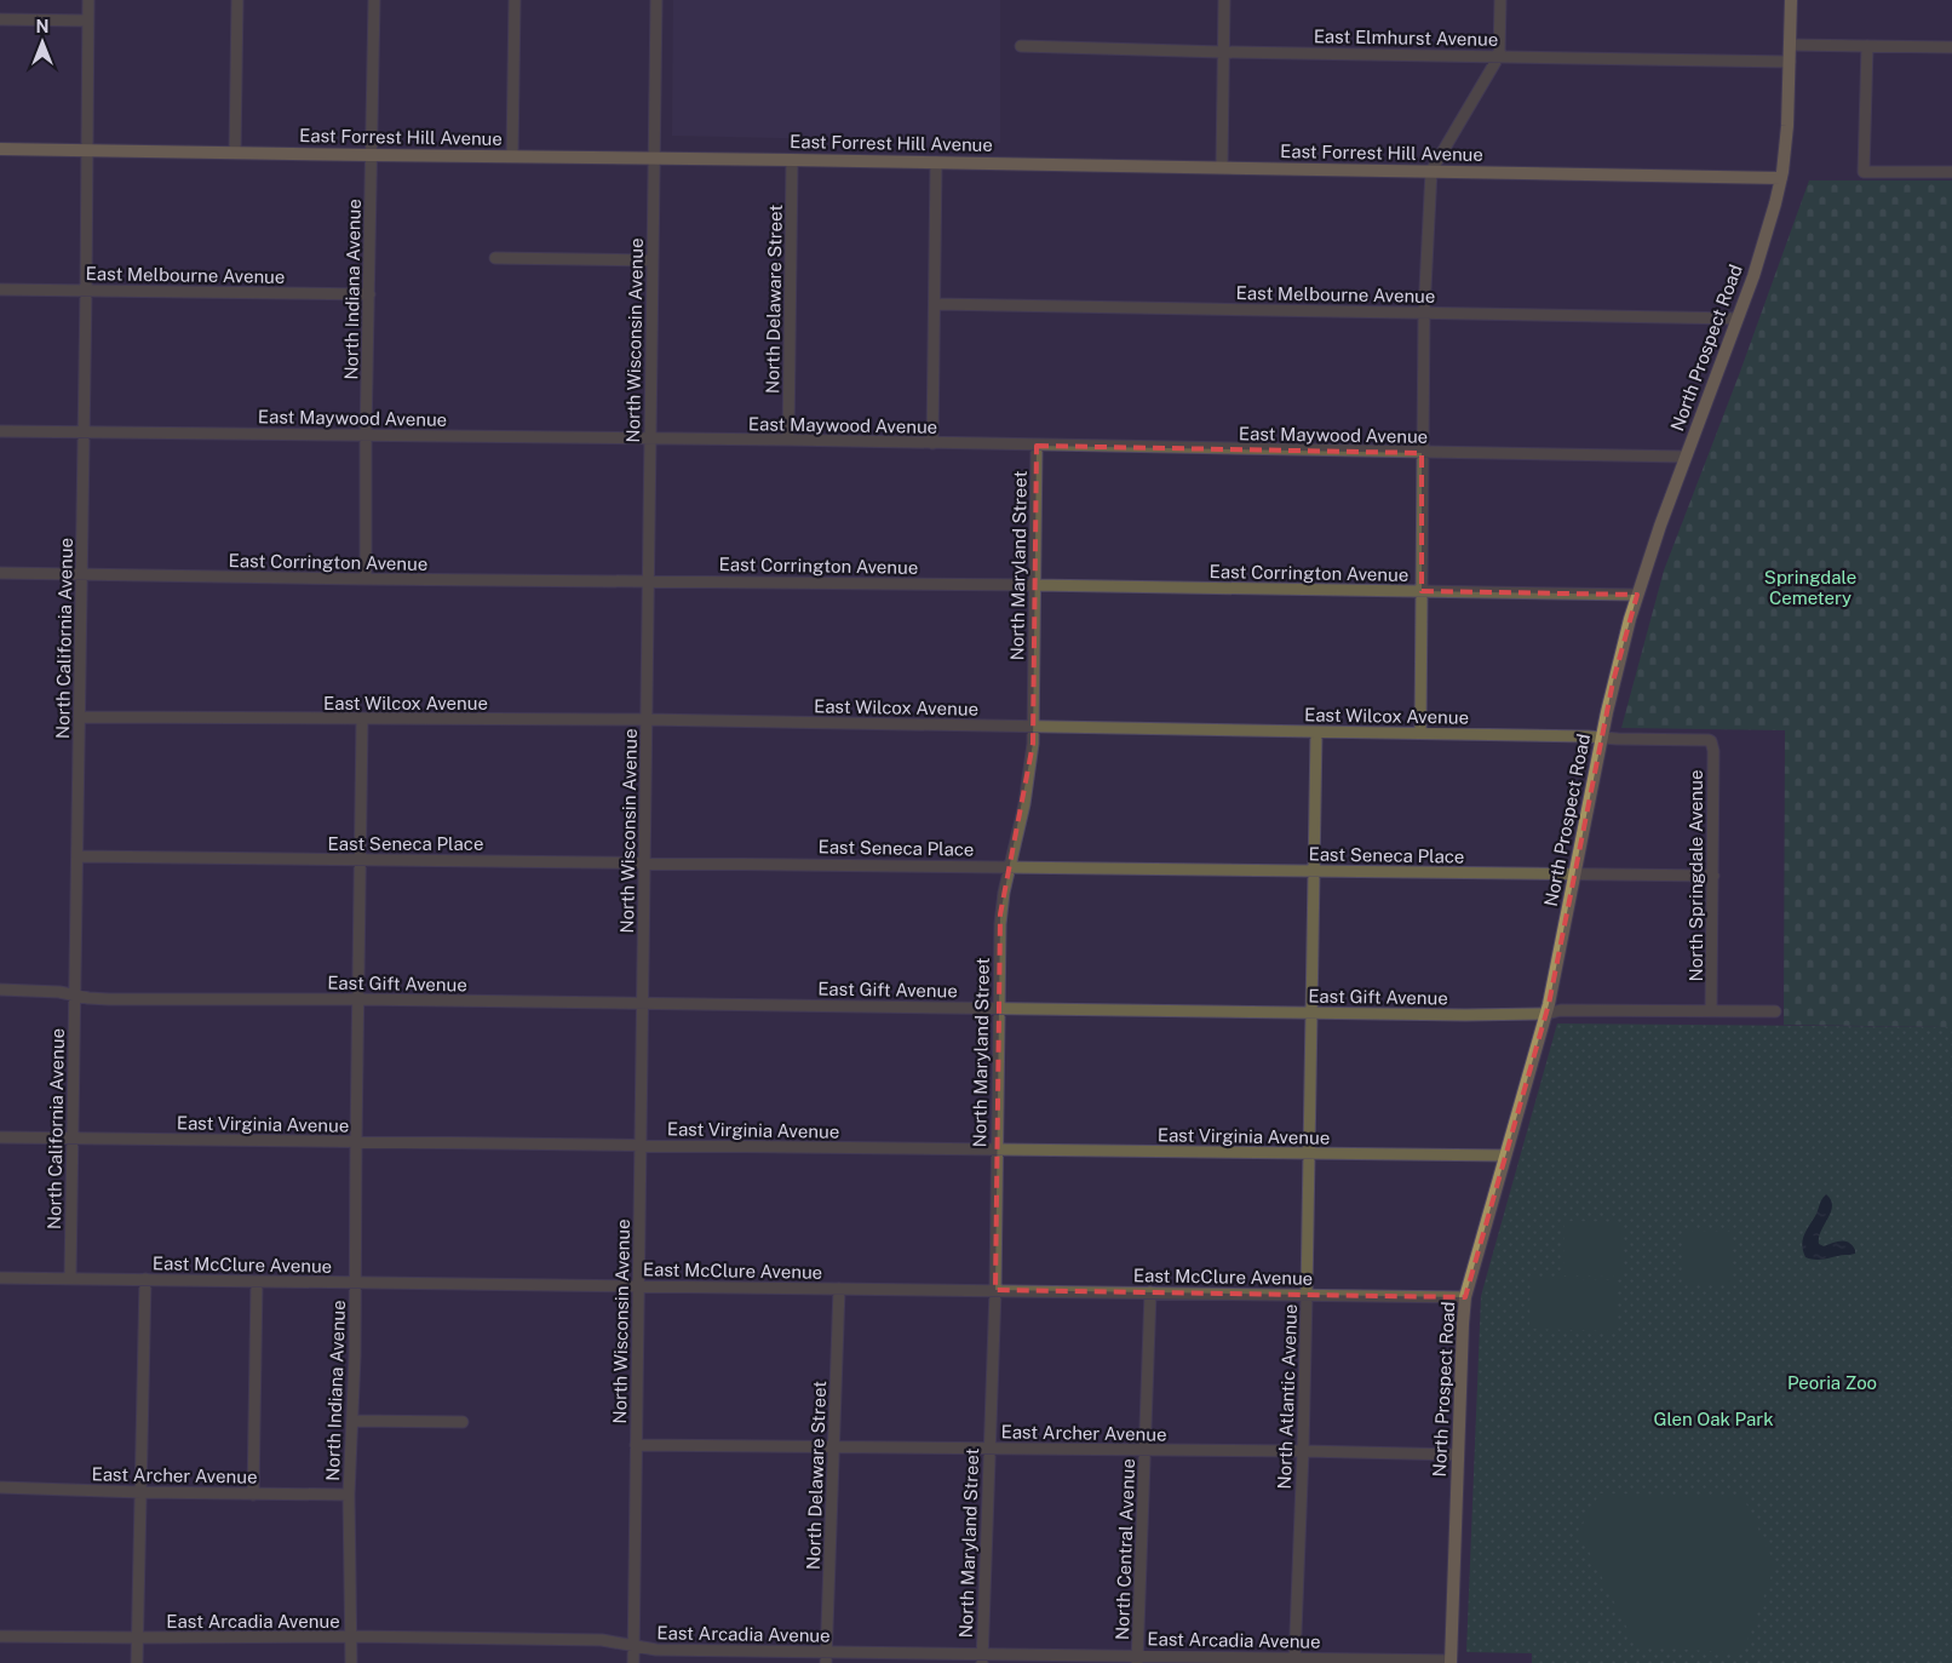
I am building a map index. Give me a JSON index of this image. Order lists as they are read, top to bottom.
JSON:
{
  "streets": {
    "main road": ["East Forrest Hill Avenue", "North Prospect Road"],
    "street": [
      "East Elmhurst Avenue",
      "East Melbourne Avenue",
      "North Indiana Avenue",
      "North Delaware Street",
      "North Wisconsin Avenue",
      "East Maywood Avenue",
      "East Corrington Avenue",
      "North Maryland Street",
      "North California Avenue",
      "East Wilcox Avenue",
      "East Seneca Place",
      "North Springdale Avenue",
      "East Gift Avenue",
      "East Virginia Avenue",
      "East McClure Avenue",
      "North Atlantic Avenue",
      "East Archer Avenue",
      "North Central Avenue",
      "East Arcadia Avenue"
    ]
  },
  "crossings": [
    ["East Elmhurst Avenue", "North Prospect Road"],
    ["East Forrest Hill Avenue", "North Indiana Avenue"],
    ["East Forrest Hill Avenue", "North Delaware Street"],
    ["East Forrest Hill Avenue", "North Wisconsin Avenue"],
    ["East Forrest Hill Avenue", "North Prospect Road"],
    ["East Forrest Hill Avenue", "North California Avenue"],
    ["East Melbourne Avenue", "North Indiana Avenue"],
    ["East Melbourne Avenue", "North Prospect Road"],
    ["East Melbourne Avenue", "North California Avenue"],
    ["North Indiana Avenue", "East Maywood Avenue"],
    ["North Indiana Avenue", "East Corrington Avenue"],
    ["North Indiana Avenue", "East Wilcox Avenue"],
    ["North Indiana Avenue", "East Seneca Place"],
    ["North Indiana Avenue", "East Gift Avenue"],
    ["North Indiana Avenue", "East Virginia Avenue"],
    ["North Indiana Avenue", "East McClure Avenue"],
    ["North Indiana Avenue", "East Archer Avenue"],
    ["North Indiana Avenue", "East Arcadia Avenue"],
    ["North Delaware Street", "East Maywood Avenue"],
    ["North Delaware Street", "East McClure Avenue"],
    ["North Delaware Street", "East Archer Avenue"],
    ["North Delaware Street", "East Arcadia Avenue"],
    ["North Wisconsin Avenue", "East Maywood Avenue"],
    ["North Wisconsin Avenue", "East Corrington Avenue"],
    ["North Wisconsin Avenue", "East Wilcox Avenue"],
    ["North Wisconsin Avenue", "East Seneca Place"],
    ["North Wisconsin Avenue", "East Gift Avenue"],
    ["North Wisconsin Avenue", "East Virginia Avenue"],
    ["North Wisconsin Avenue", "East McClure Avenue"],
    ["North Wisconsin Avenue", "East Archer Avenue"],
    ["North Wisconsin Avenue", "East Arcadia Avenue"],
    ["North Prospect Road", "East Maywood Avenue"],
    ["North Prospect Road", "East Corrington Avenue"],
    ["North Prospect Road", "East Wilcox Avenue"],
    ["North Prospect Road", "East Seneca Place"],
    ["North Prospect Road", "East Gift Avenue"],
    ["North Prospect Road", "East Virginia Avenue"],
    ["North Prospect Road", "East McClure Avenue"],
    ["North Prospect Road", "East Archer Avenue"],
    ["North Prospect Road", "East Arcadia Avenue"],
    ["East Maywood Avenue", "North Maryland Street"],
    ["East Maywood Avenue", "North California Avenue"],
    ["East Corrington Avenue", "North Maryland Street"],
    ["East Corrington Avenue", "North California Avenue"],
    ["North Maryland Street", "East Wilcox Avenue"],
    ["North Maryland Street", "East Seneca Place"],
    ["North Maryland Street", "East Gift Avenue"],
    ["North Maryland Street", "East Virginia Avenue"],
    ["North Maryland Street", "East McClure Avenue"],
    ["North Maryland Street", "East Archer Avenue"],
    ["North Maryland Street", "East Arcadia Avenue"],
    ["North California Avenue", "East Wilcox Avenue"],
    ["North California Avenue", "East Seneca Place"],
    ["North California Avenue", "East Gift Avenue"],
    ["North California Avenue", "East Virginia Avenue"],
    ["North California Avenue", "East McClure Avenue"],
    ["East Wilcox Avenue", "North Springdale Avenue"],
    ["East Wilcox Avenue", "North Atlantic Avenue"],
    ["East Seneca Place", "North Springdale Avenue"],
    ["East Seneca Place", "North Atlantic Avenue"],
    ["North Springdale Avenue", "East Gift Avenue"],
    ["East Gift Avenue", "North Atlantic Avenue"],
    ["East Virginia Avenue", "North Atlantic Avenue"],
    ["East McClure Avenue", "North Atlantic Avenue"],
    ["East McClure Avenue", "North Central Avenue"],
    ["North Atlantic Avenue", "East Archer Avenue"],
    ["North Atlantic Avenue", "East Arcadia Avenue"],
    ["East Archer Avenue", "North Central Avenue"],
    ["North Central Avenue", "East Arcadia Avenue"]
  ],
  "parks": ["Springdale Cemetery", "Peoria Zoo", "Glen Oak Park"],
  "north": "top"
}
